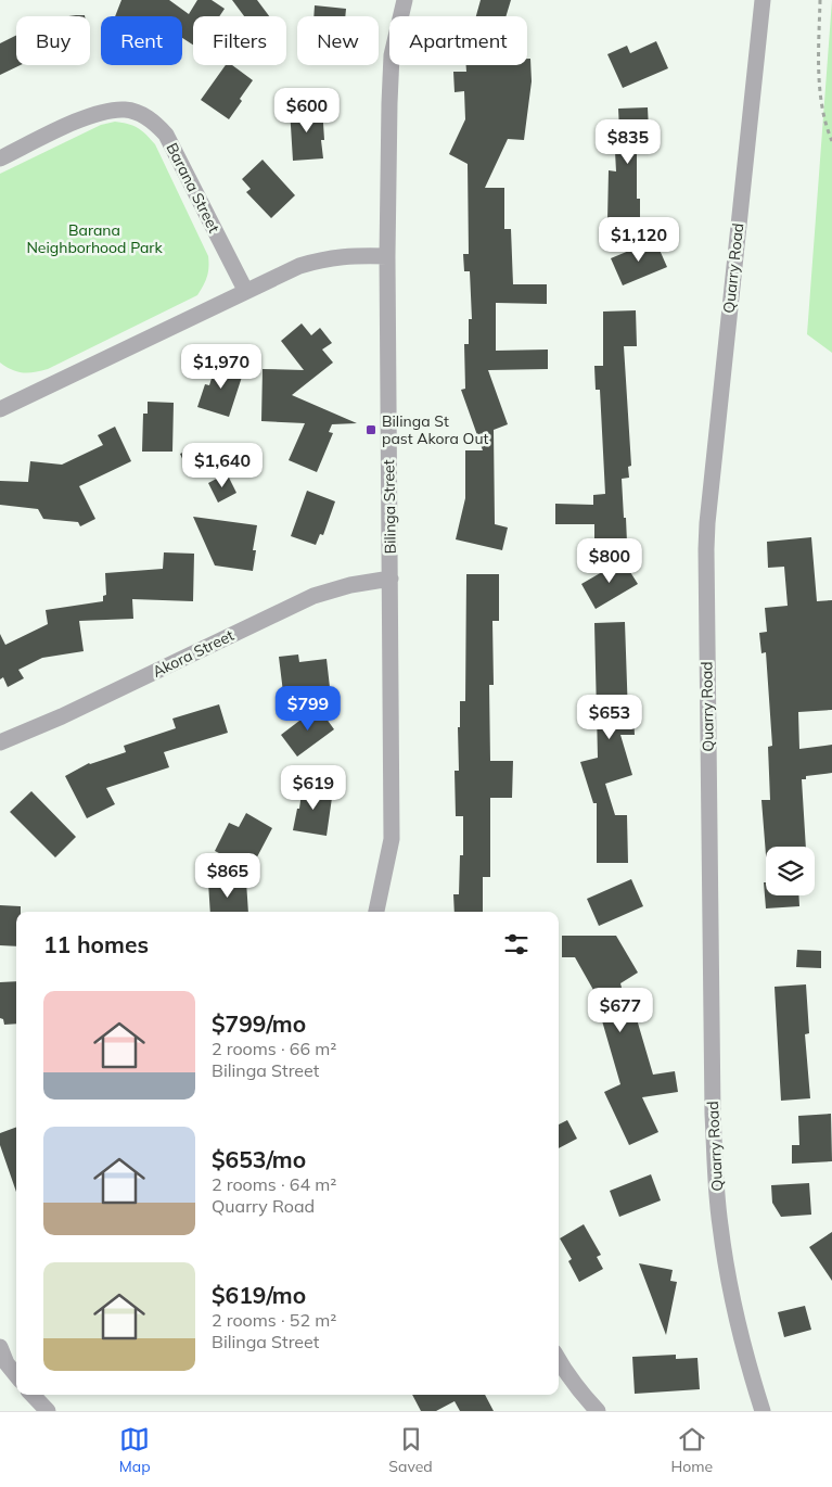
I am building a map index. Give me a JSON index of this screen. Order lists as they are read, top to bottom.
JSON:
{
  "streets": {
    "street": [
      "Barana Street",
      "Quarry Road",
      "Bilinga Street",
      "Akora Street"
    ]
  },
  "crossings": [
    ["Bilinga Street", "Akora Street"]
  ],
  "parks": ["Barana Neighborhood Park"],
  "places": {
    "transit": ["Bilinga St past Akora Out"]
  },
  "page": {
    "chip": [
      "Buy",
      "Rent",
      "Filters",
      "New",
      "Apartment"
    ],
    "price": [
      "$600",
      "$835",
      "$1,120",
      "$1,970",
      "$1,640",
      "$800",
      "$799",
      "$653",
      "$619",
      "$865",
      "$677"
    ],
    "heading": "11 homes",
    "list": [
      {
        "name": "$799/mo",
        "note": "2 rooms · 66 m² · Bilinga Street"
      },
      {
        "name": "$653/mo",
        "note": "2 rooms · 64 m² · Quarry Road"
      },
      {
        "name": "$619/mo",
        "note": "2 rooms · 52 m² · Bilinga Street"
      }
    ],
    "tabs": ["Map", "Saved", "Home"]
  }
}
